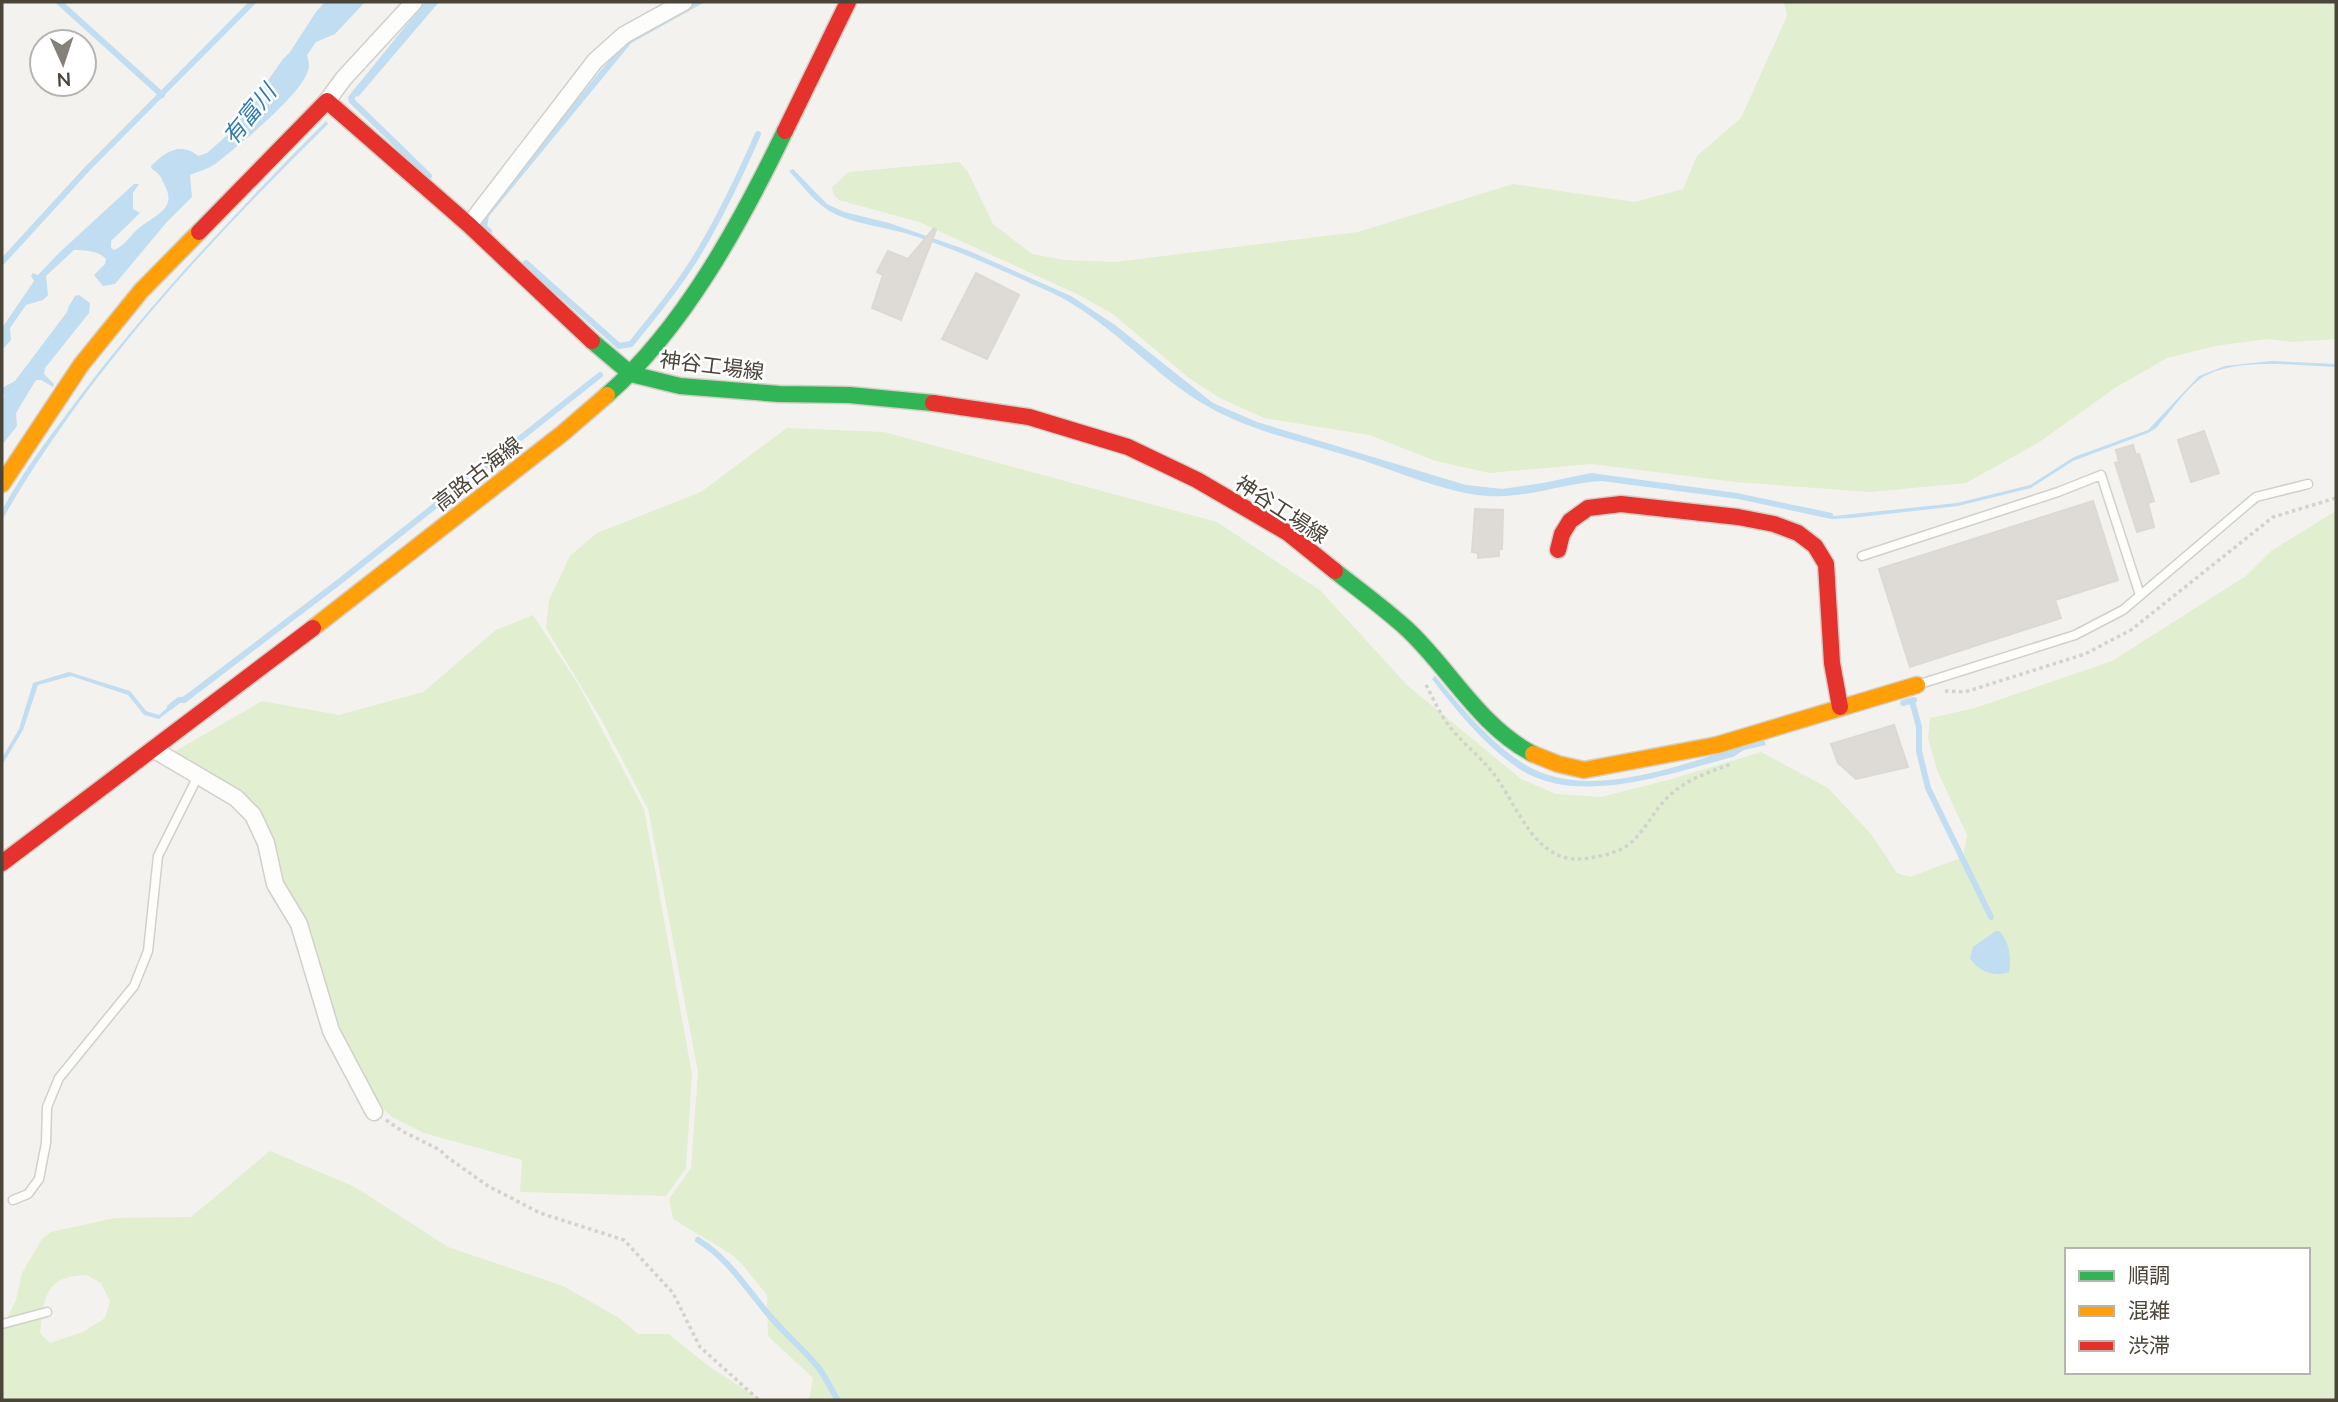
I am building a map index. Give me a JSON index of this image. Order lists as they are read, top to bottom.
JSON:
{
  "streets": {
    "street": ["神谷工場線", "高路古海線"]
  },
  "crossings": [
    ["神谷工場線", "高路古海線"]
  ],
  "water": ["有富川"],
  "legend": ["順調", "混雑", "渋滞"],
  "north": "bottom"
}
